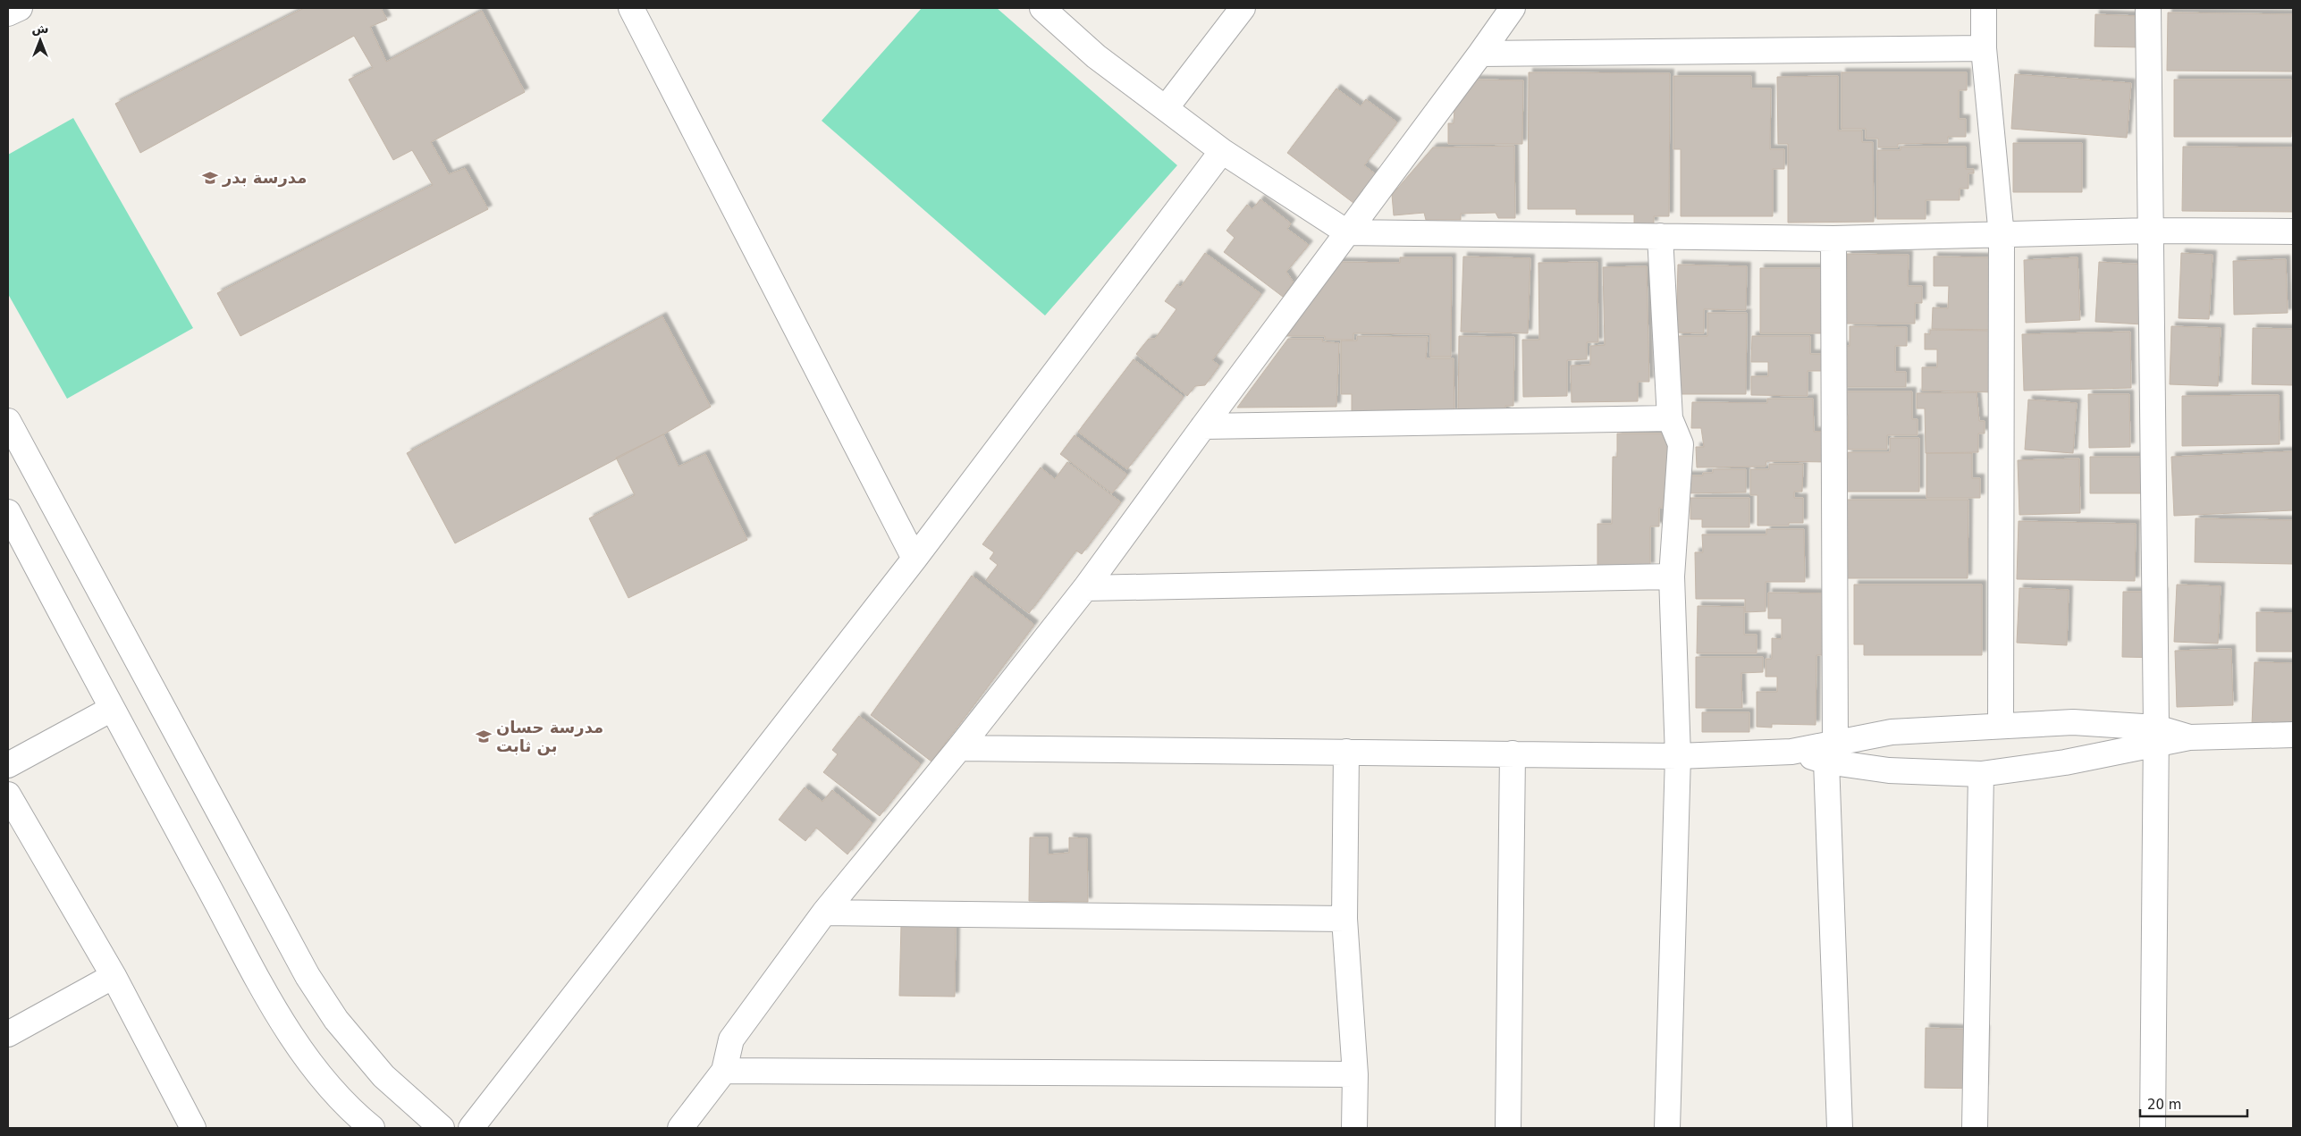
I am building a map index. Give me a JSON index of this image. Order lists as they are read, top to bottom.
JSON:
{
  "places": {
    "school or university": ["مدرسة بدر", "مدرسة حسان بن ثابت"]
  },
  "scale_bar": "20 m",
  "north": "top"
}
